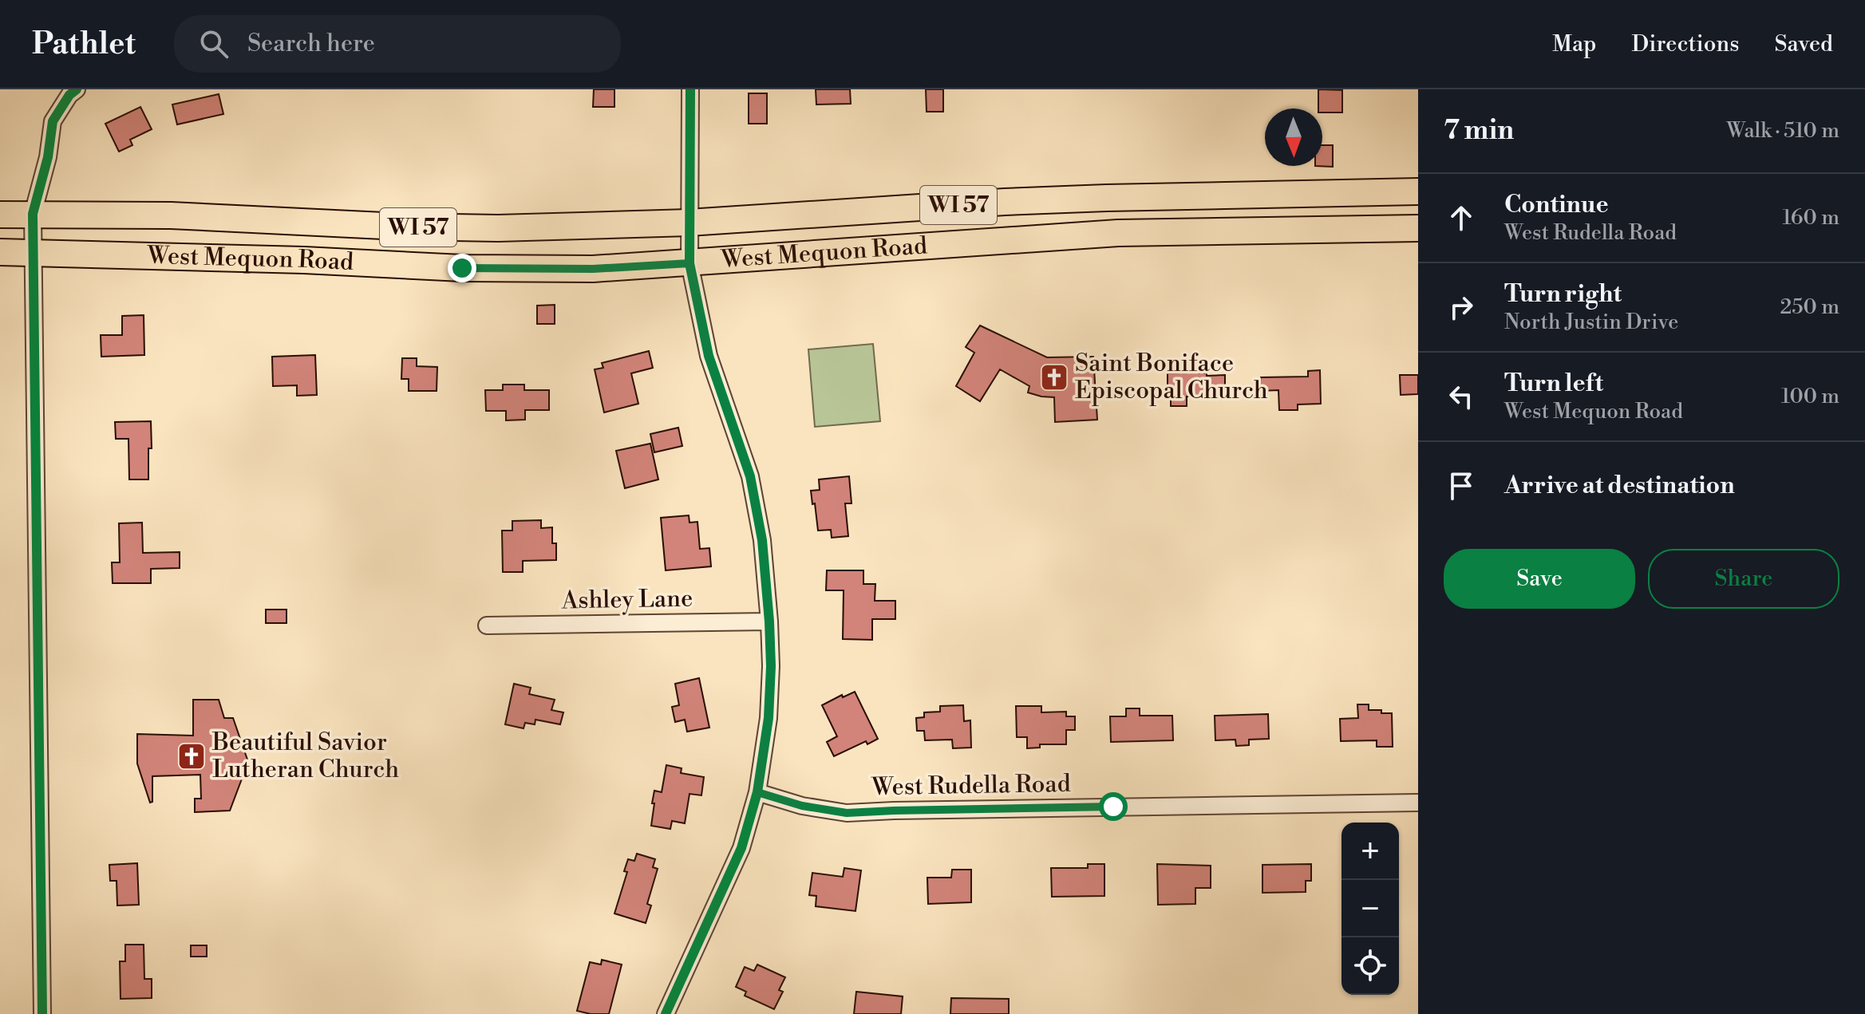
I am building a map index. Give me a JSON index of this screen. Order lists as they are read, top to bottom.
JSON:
{
  "streets": {
    "main road": ["WI 57", "West Mequon Road"],
    "street": ["Ashley Lane", "West Rudella Road"]
  },
  "places": {
    "church": ["Saint Boniface Episcopal Church", "Beautiful Savior Lutheran Church"]
  },
  "north": "bottom",
  "page": {
    "header": "Pathlet",
    "search": "Search here",
    "nav": ["Map", "Directions", "Saved"],
    "heading": ["7 min", "Walk · 510 m"],
    "list": [
      ["Continue", "West Rudella Road", "160 m"],
      ["Turn right", "North Justin Drive", "250 m"],
      ["Turn left", "West Mequon Road", "100 m"],
      "Arrive at destination"
    ],
    "buttons": ["Save", "Share"],
    "map_buttons": ["+", "−"]
  }
}
